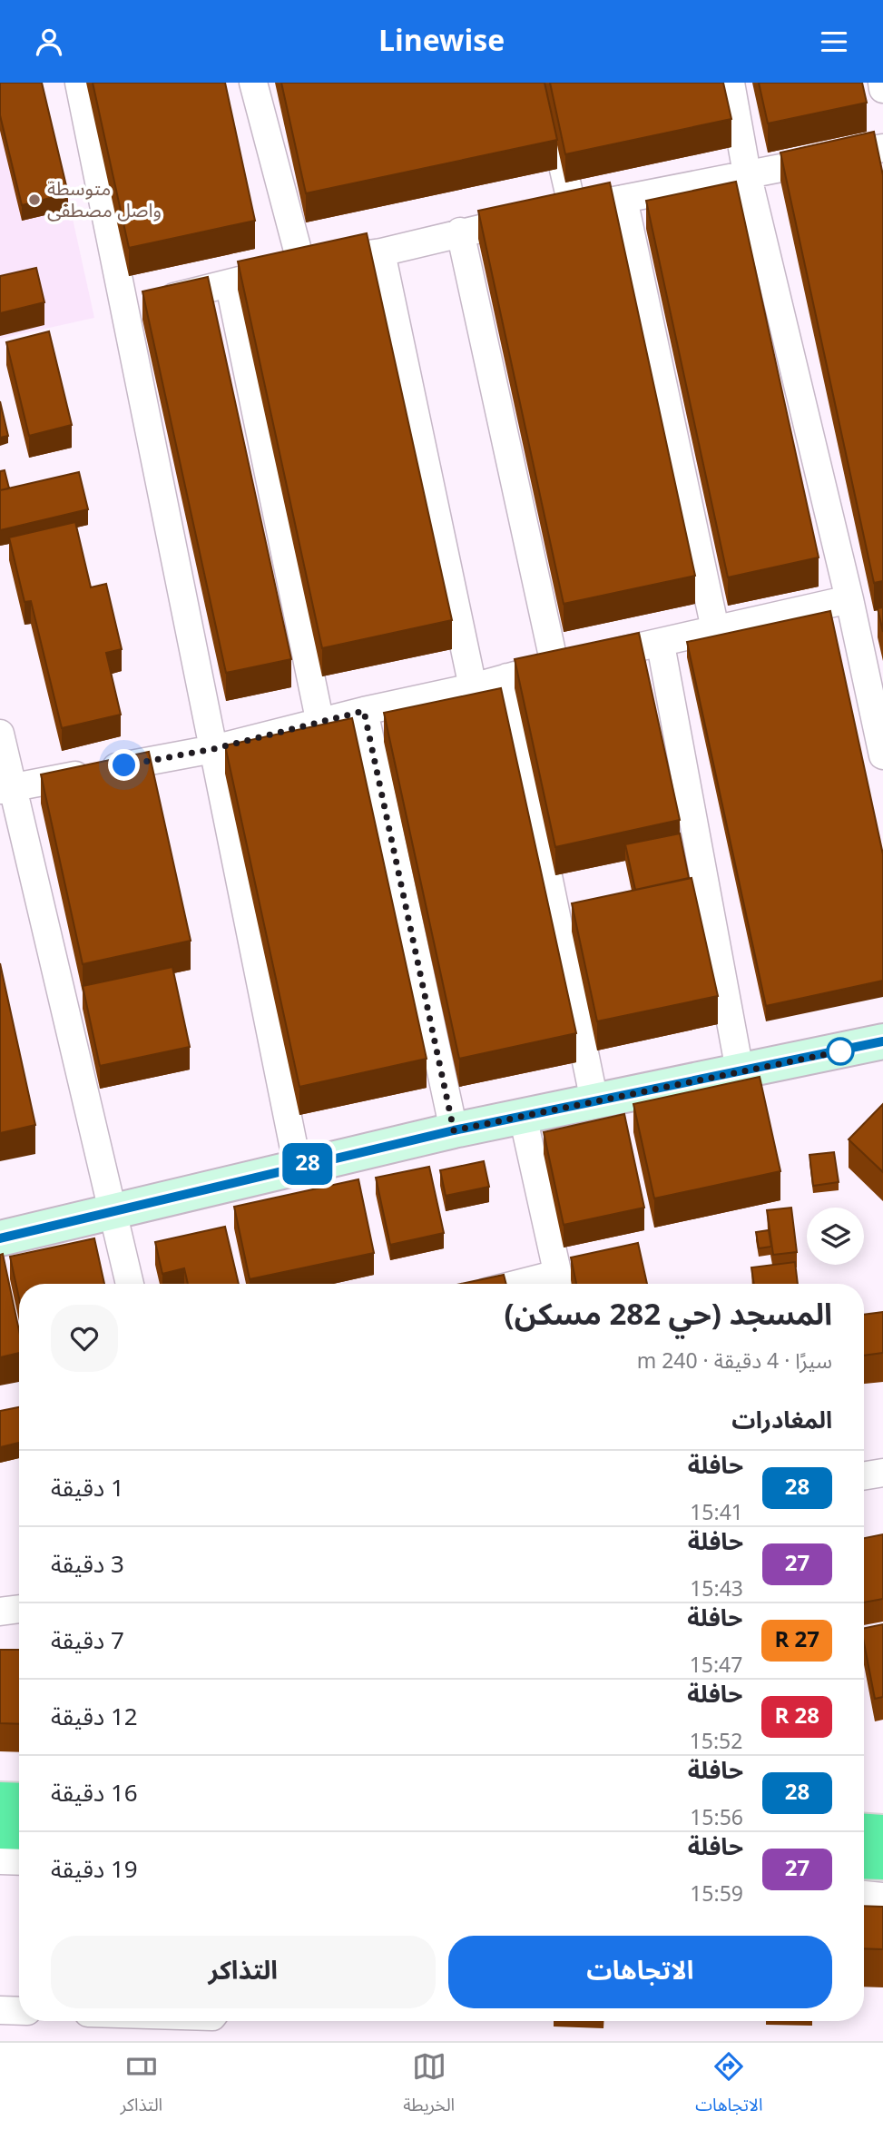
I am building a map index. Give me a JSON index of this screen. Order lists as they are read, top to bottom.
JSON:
{
  "places": ["متوسطة واصل مصطفى"],
  "lines": ["bus line 28"],
  "page": {
    "header": "Linewise",
    "on_map": "28",
    "heading": [
      ["المسجد (حي 282 مسكن)", "سيرًا · 4 دقيقة · 240 m"],
      "المغادرات"
    ],
    "list": [
      {
        "mark": "28",
        "name": "حافلة",
        "note": "15:41",
        "value": "1 دقيقة"
      },
      {
        "mark": "27",
        "name": "حافلة",
        "note": "15:43",
        "value": "3 دقيقة"
      },
      {
        "mark": "27 R",
        "name": "حافلة",
        "note": "15:47",
        "value": "7 دقيقة"
      },
      {
        "mark": "28 R",
        "name": "حافلة",
        "note": "15:52",
        "value": "12 دقيقة"
      },
      {
        "mark": "28",
        "name": "حافلة",
        "note": "15:56",
        "value": "16 دقيقة"
      },
      {
        "mark": "27",
        "name": "حافلة",
        "note": "15:59",
        "value": "19 دقيقة"
      }
    ],
    "buttons": ["الاتجاهات", "التذاكر"],
    "tabs": ["الاتجاهات", "الخريطة", "التذاكر"]
  }
}
